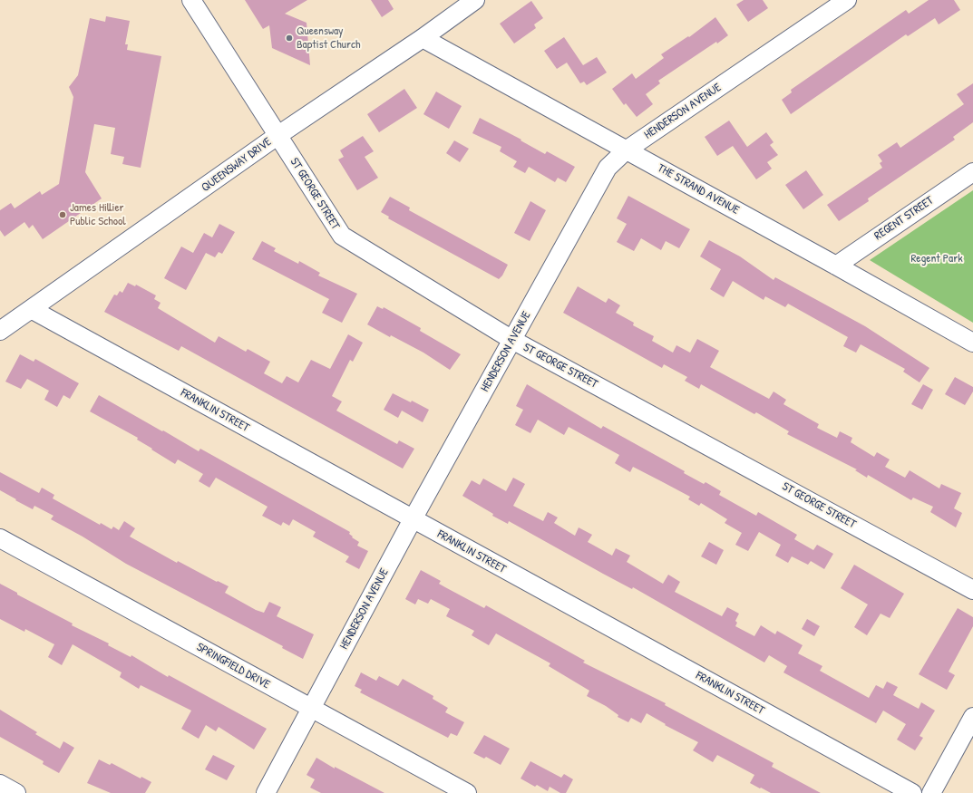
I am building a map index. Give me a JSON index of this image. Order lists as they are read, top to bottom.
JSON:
{
  "streets": {
    "street": [
      "HENDERSON AVENUE",
      "QUEENSWAY DRIVE",
      "THE STRAND AVENUE",
      "ST GEORGE STREET",
      "REGENT STREET",
      "FRANKLIN STREET",
      "SPRINGFIELD DRIVE"
    ]
  },
  "crossings": [
    ["HENDERSON AVENUE", "THE STRAND AVENUE"],
    ["HENDERSON AVENUE", "ST GEORGE STREET"],
    ["HENDERSON AVENUE", "FRANKLIN STREET"],
    ["HENDERSON AVENUE", "SPRINGFIELD DRIVE"],
    ["QUEENSWAY DRIVE", "THE STRAND AVENUE"],
    ["QUEENSWAY DRIVE", "ST GEORGE STREET"],
    ["QUEENSWAY DRIVE", "FRANKLIN STREET"],
    ["THE STRAND AVENUE", "REGENT STREET"]
  ],
  "parks": ["Regent Park"],
  "places": ["Queensway Baptist Church", "James Hillier Public School"]
}
